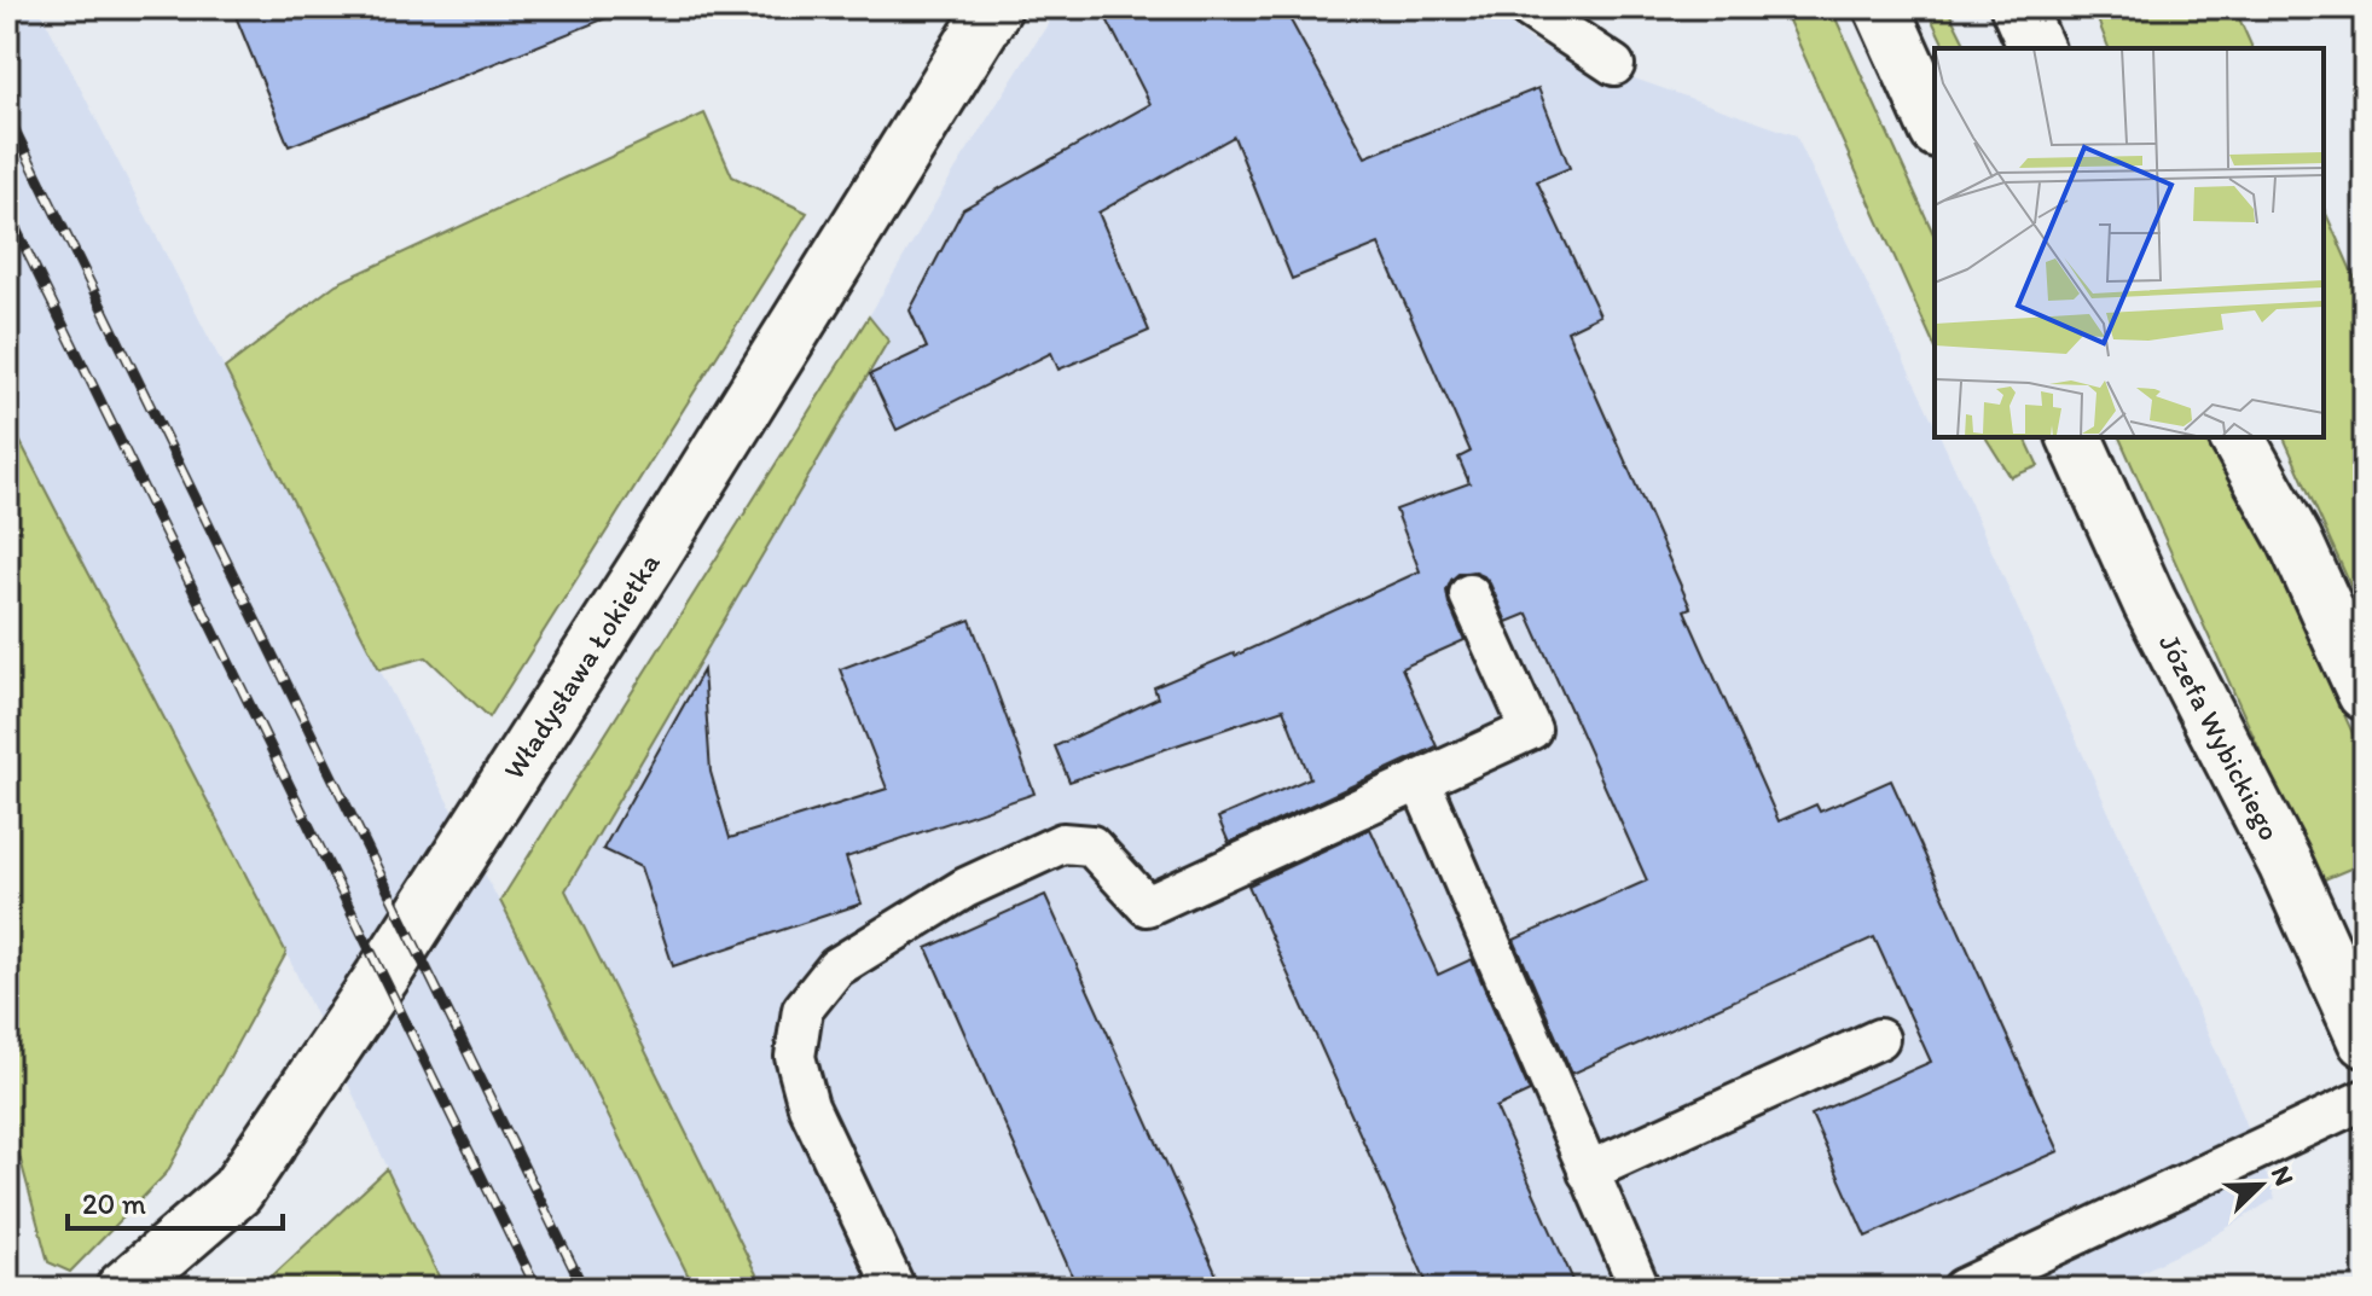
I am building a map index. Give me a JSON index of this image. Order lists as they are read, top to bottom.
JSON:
{
  "streets": {
    "street": ["Władysława Łokietka", "Józefa Wybickiego"]
  },
  "scale_bar": "20 m",
  "north": "top right"
}
